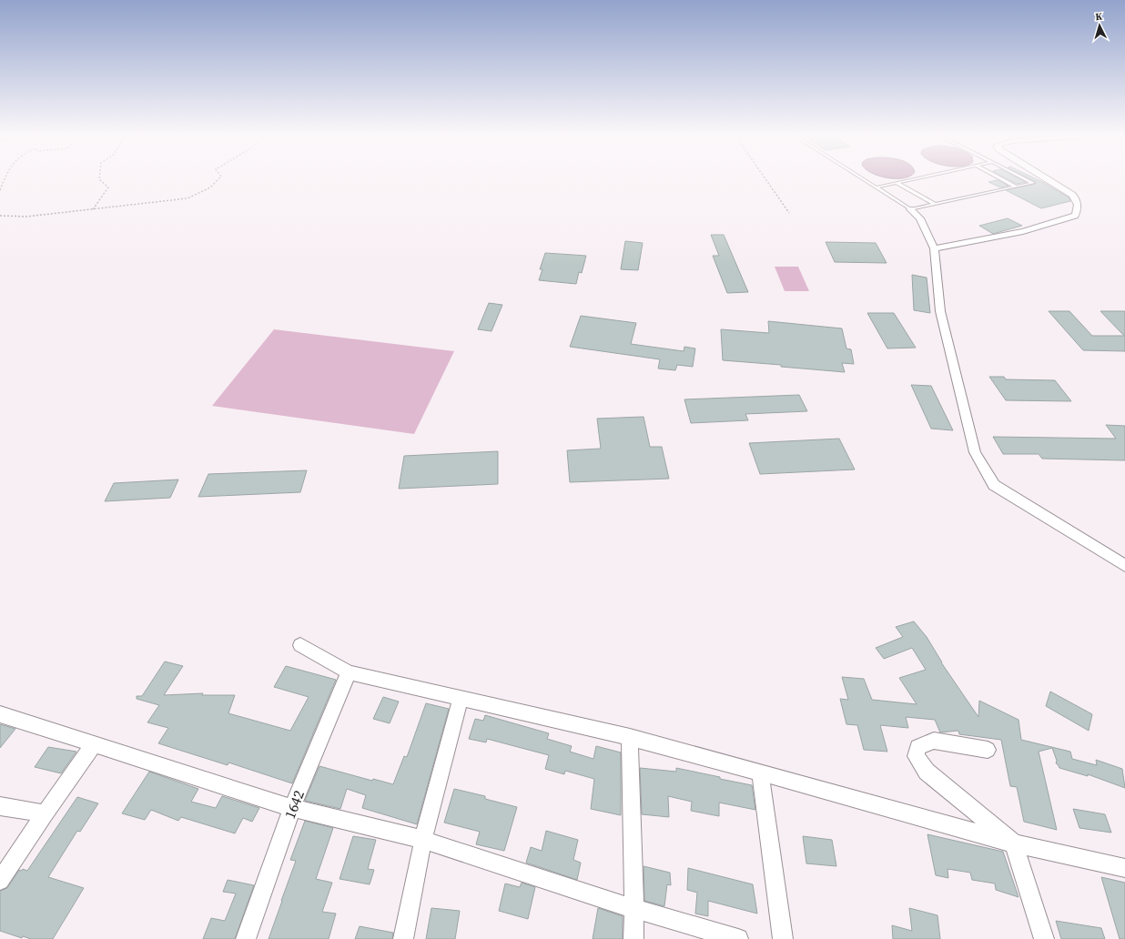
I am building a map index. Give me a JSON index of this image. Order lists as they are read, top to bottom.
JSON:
{
  "streets": {
    "street": ["1642"]
  },
  "north": "top"
}
